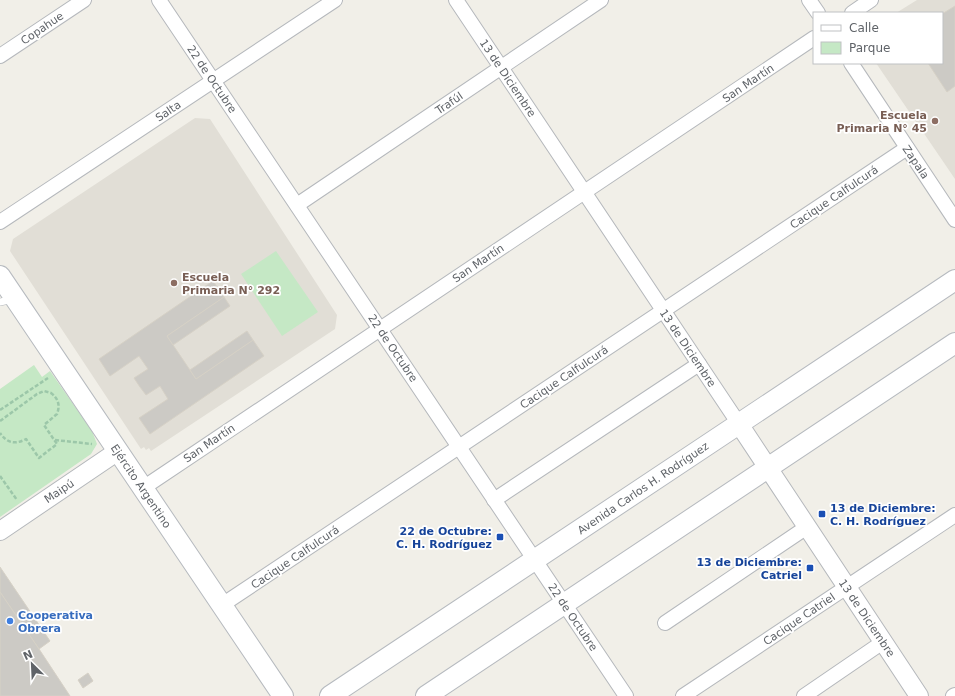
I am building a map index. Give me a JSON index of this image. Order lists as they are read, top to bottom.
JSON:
{
  "streets": {
    "main road": ["Ejército Argentino", "Avenida Carlos H. Rodríguez"],
    "street": [
      "Copahue",
      "13 de Diciembre",
      "22 de Octubre",
      "San Martín",
      "Trafúl",
      "Salta",
      "Zapala",
      "Cacique Calfulcurá",
      "Maipú",
      "Cacique Catriel"
    ]
  },
  "crossings": [
    ["13 de Diciembre", "San Martín"],
    ["13 de Diciembre", "Trafúl"],
    ["13 de Diciembre", "Cacique Calfulcurá"],
    ["13 de Diciembre", "Avenida Carlos H. Rodríguez"],
    ["13 de Diciembre", "Cacique Catriel"],
    ["22 de Octubre", "San Martín"],
    ["22 de Octubre", "Trafúl"],
    ["22 de Octubre", "Salta"],
    ["22 de Octubre", "Cacique Calfulcurá"],
    ["22 de Octubre", "Avenida Carlos H. Rodríguez"],
    ["San Martín", "Ejército Argentino"],
    ["Zapala", "Cacique Calfulcurá"],
    ["Cacique Calfulcurá", "Ejército Argentino"],
    ["Ejército Argentino", "Maipú"]
  ],
  "places": {
    "other": ["Escuela Primaria N° 45", "Escuela Primaria N° 292", "Cooperativa Obrera"],
    "transit": ["13 de Diciembre: C. H. Rodríguez", "22 de Octubre: C. H. Rodríguez", "13 de Diciembre: Catriel"]
  },
  "legend": ["Calle", "Parque"],
  "north": "top left"
}
